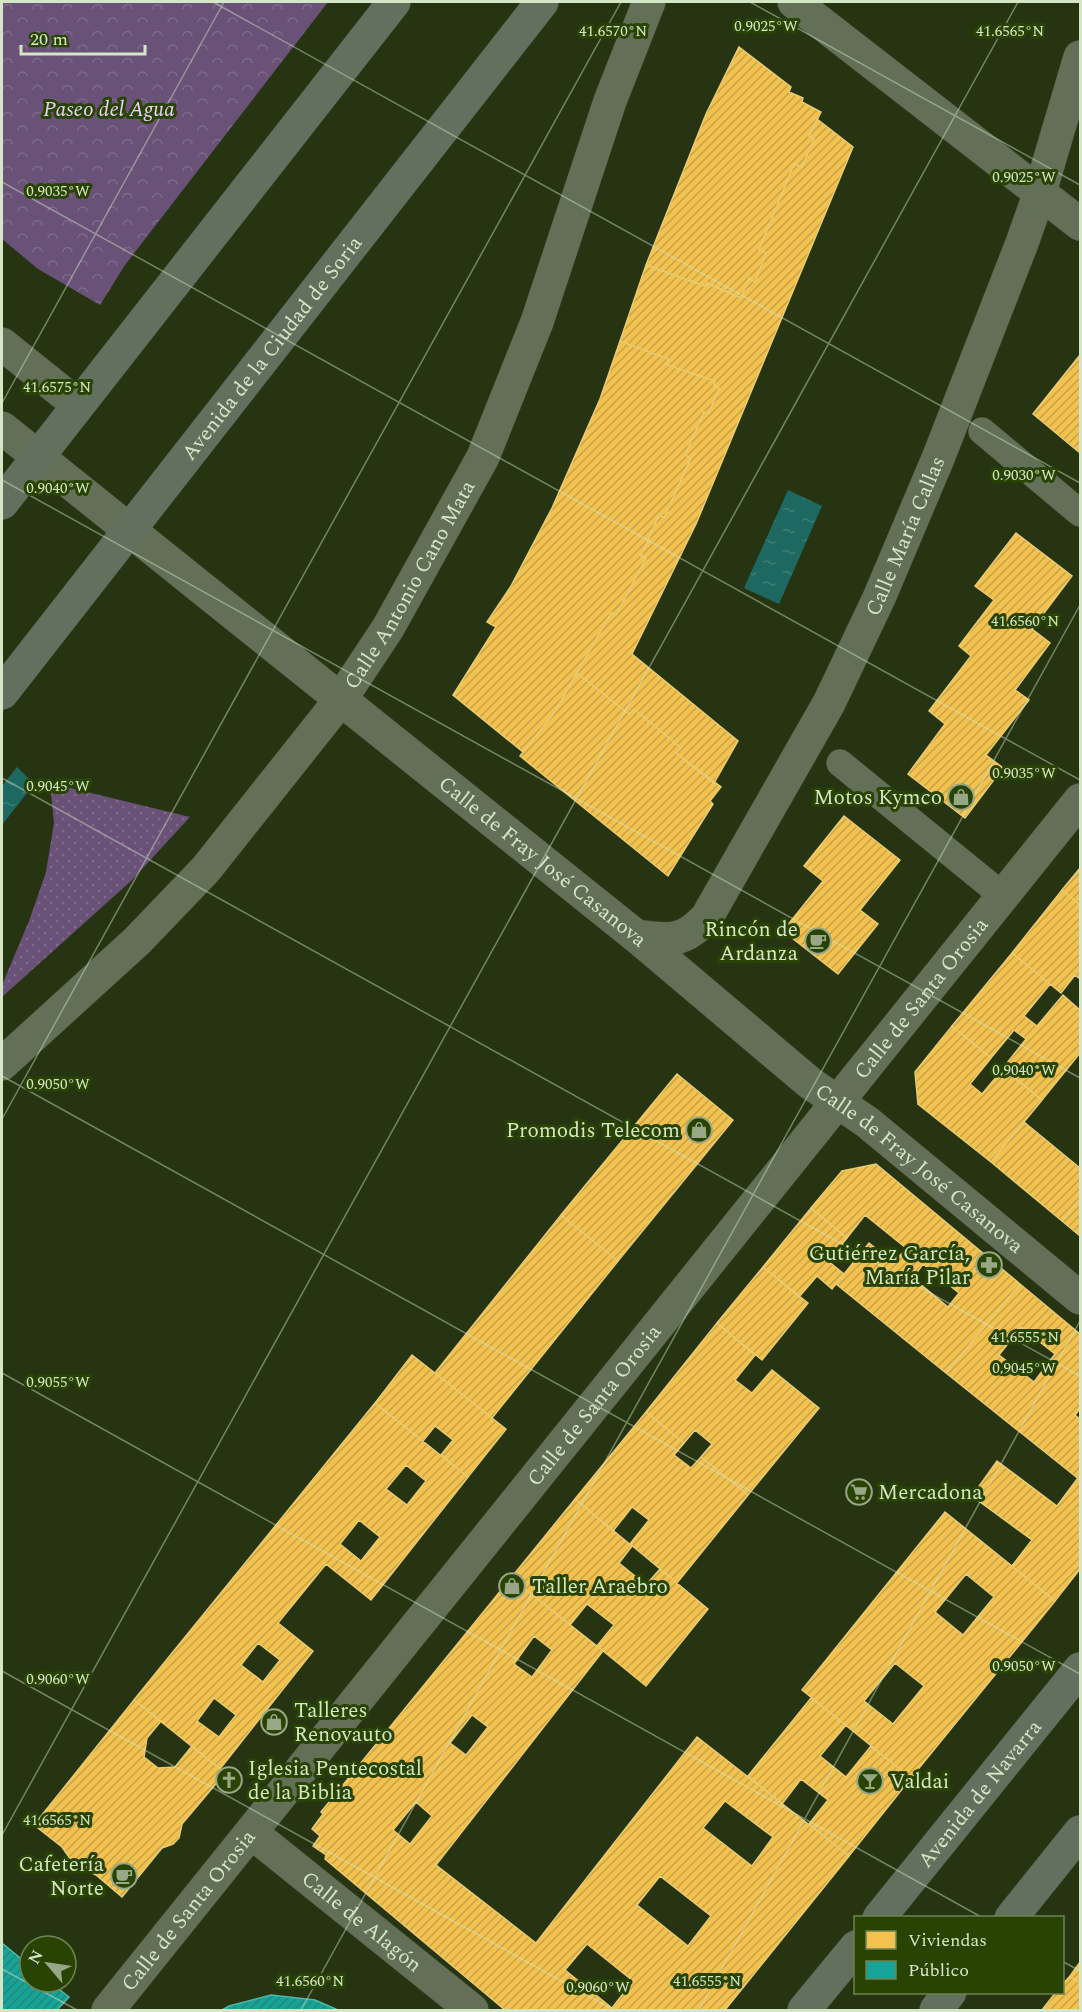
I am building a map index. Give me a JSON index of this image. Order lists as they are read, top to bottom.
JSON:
{
  "streets": {
    "main road": ["Avenida de la Ciudad de Soria", "Avenida de Navarra"],
    "street": [
      "Calle María Callas",
      "Calle Antonio Cano Mata",
      "Calle de Fray José Casanova",
      "Calle de Santa Orosia",
      "Calle de Alagón"
    ]
  },
  "crossings": [
    ["Avenida de la Ciudad de Soria", "Calle de Fray José Casanova"],
    ["Calle María Callas", "Calle de Fray José Casanova"],
    ["Calle Antonio Cano Mata", "Calle de Fray José Casanova"],
    ["Calle de Fray José Casanova", "Calle de Santa Orosia"],
    ["Calle de Santa Orosia", "Calle de Alagón"]
  ],
  "parks": ["Paseo del Agua"],
  "places": {
    "shop": [
      "Motos Kymco",
      "Promodis Telecom",
      "Taller Araebro",
      "Talleres Renovauto"
    ],
    "cafe": ["Rincón de Ardanza", "Cafetería Norte"],
    "pharmacy": ["Gutiérrez García, María Pilar"],
    "supermarket": ["Mercadona"],
    "church": ["Iglesia Pentecostal de la Biblia"],
    "bar": ["Valdai"]
  },
  "legend": ["Viviendas", "Público"],
  "scale_bar": "20 m",
  "north": "top left",
  "coordinates": [
    "0.9025°W",
    "41.6570°N",
    "41.6565°N",
    "0.9035°W",
    "41.6575°N",
    "0.9030°W",
    "0.9040°W",
    "41.6560°N",
    "0.9045°W",
    "0.9050°W",
    "41.6555°N",
    "0.9055°W",
    "0.9060°W"
  ]
}
